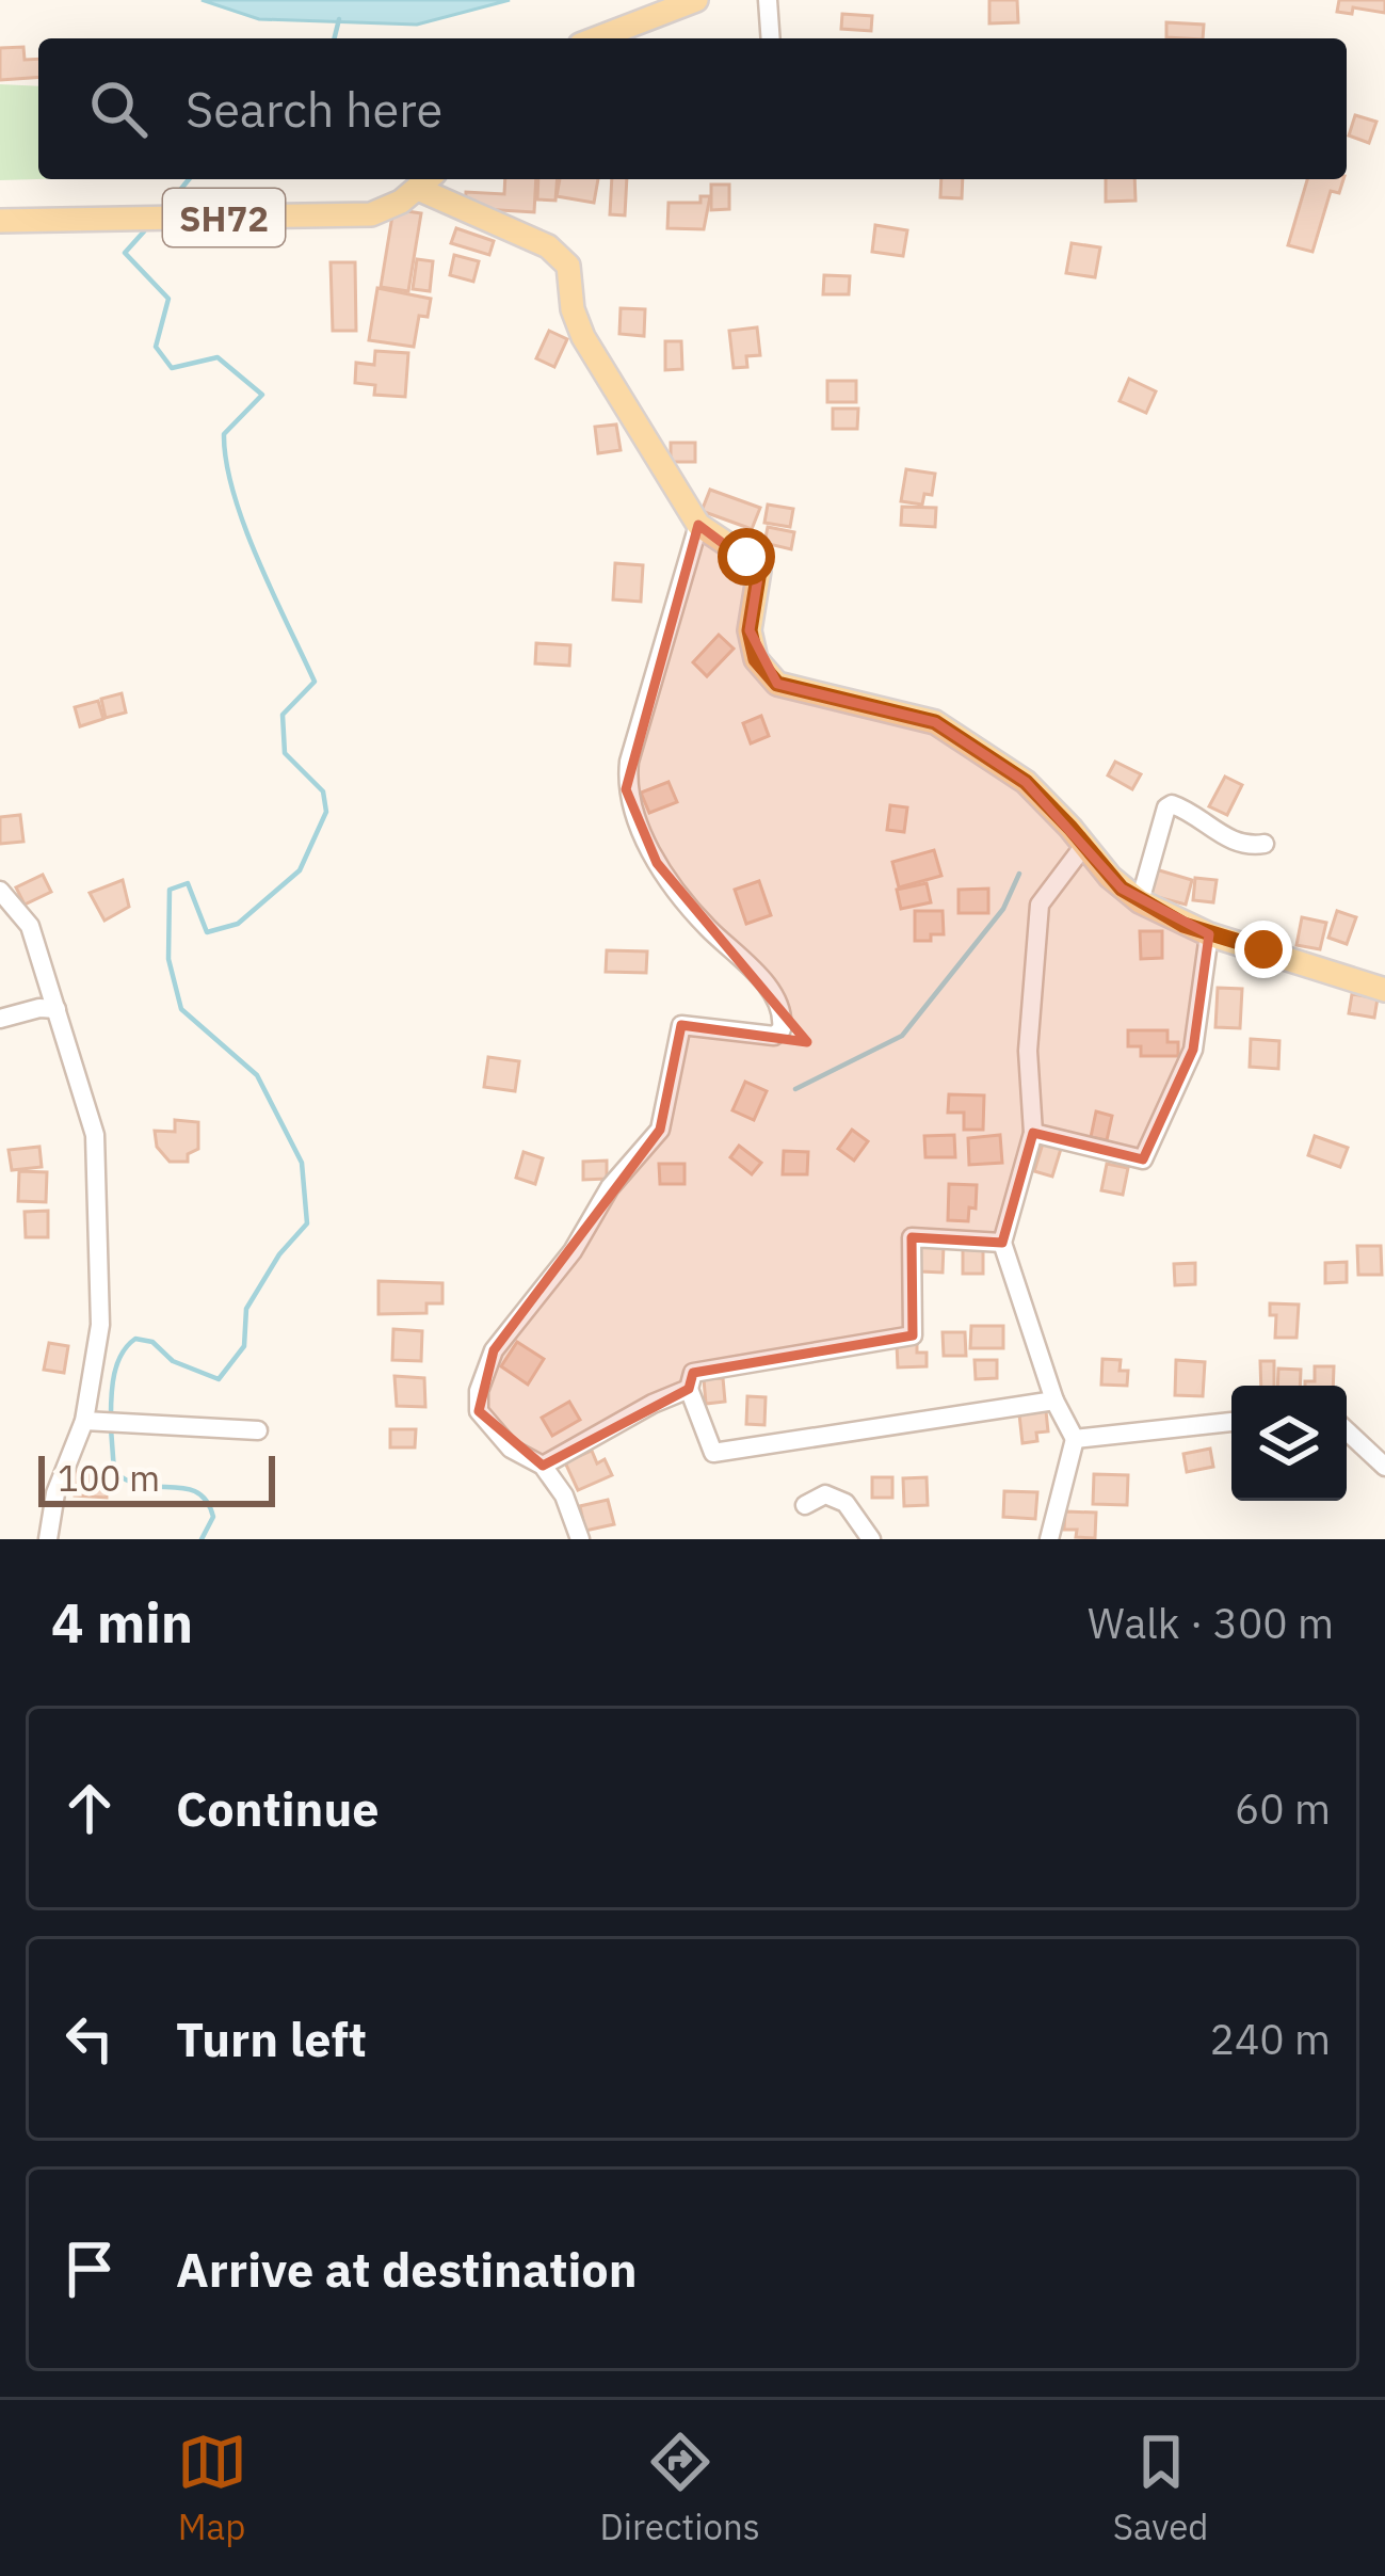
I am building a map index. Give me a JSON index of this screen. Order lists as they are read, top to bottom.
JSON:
{
  "streets": {
    "main road": ["SH72"]
  },
  "scale_bar": "100 m",
  "page": {
    "search": "Search here",
    "scale": "100 m",
    "heading": ["4 min", "Walk · 300 m"],
    "list": [
      ["Continue", "60 m"],
      ["Turn left", "240 m"],
      "Arrive at destination"
    ],
    "nav": ["Map", "Directions", "Saved"]
  }
}
